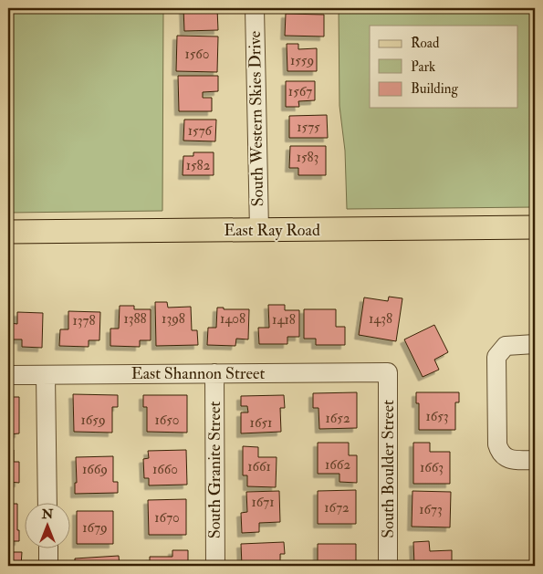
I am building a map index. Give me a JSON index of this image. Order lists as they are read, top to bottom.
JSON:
{
  "streets": {
    "main road": ["East Ray Road"],
    "street": [
      "South Western Skies Drive",
      "East Shannon Street",
      "South Boulder Street",
      "South Granite Street"
    ]
  },
  "crossings": [
    ["South Western Skies Drive", "East Ray Road"],
    ["East Shannon Street", "South Boulder Street"],
    ["East Shannon Street", "South Granite Street"]
  ],
  "house_numbers": [
    "1560",
    "1559",
    "1567",
    "1575",
    "1576",
    "1583",
    "1582",
    "1388",
    "1398",
    "1408",
    "1438",
    "1418",
    "1378",
    "1653",
    "1652",
    "1659",
    "1650",
    "1651",
    "1662",
    "1661",
    "1663",
    "1669",
    "1660",
    "1671",
    "1672",
    "1673",
    "1670",
    "1679"
  ],
  "legend": ["Road", "Park", "Building"],
  "north": "top"
}
